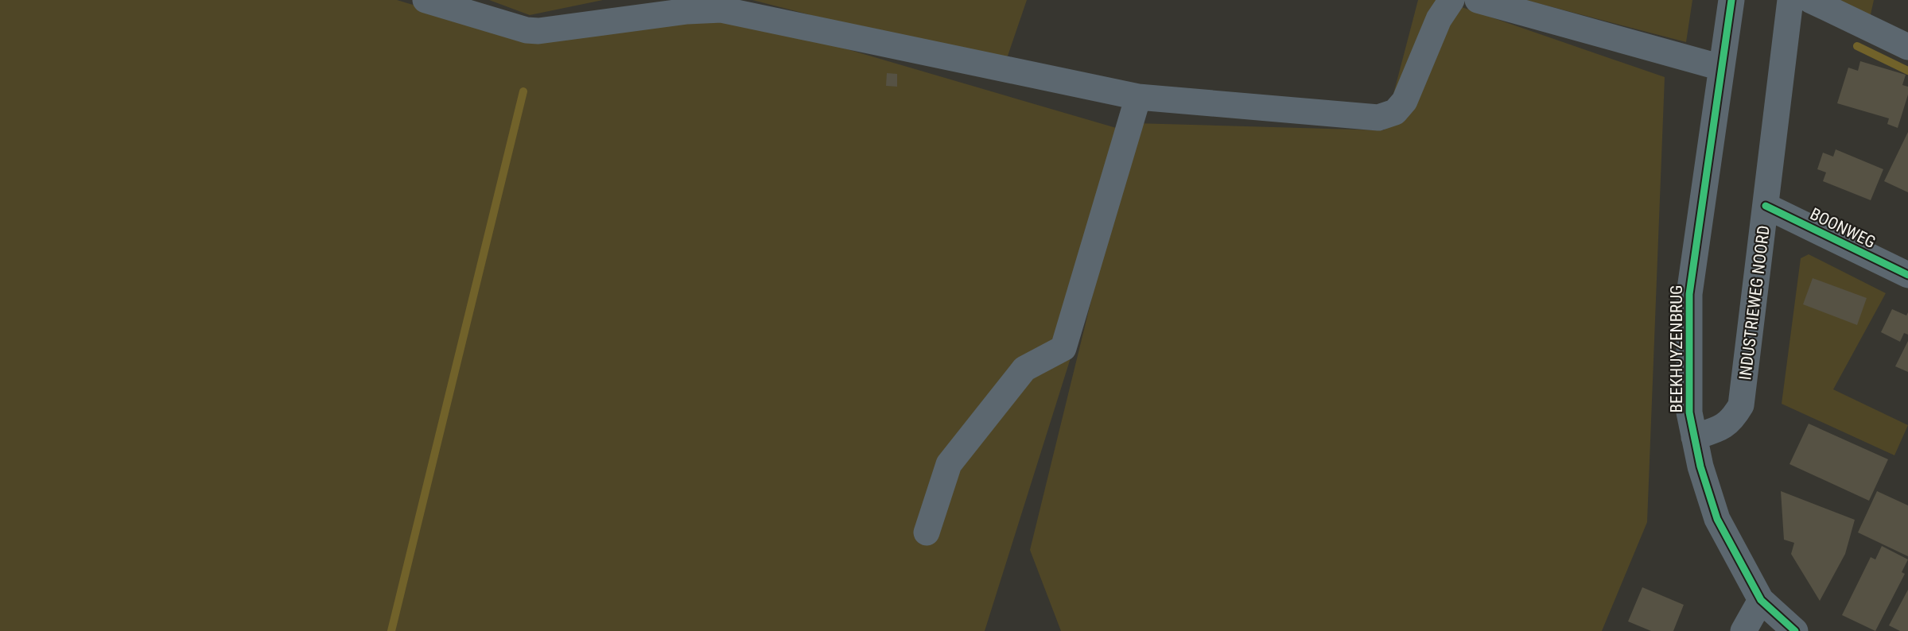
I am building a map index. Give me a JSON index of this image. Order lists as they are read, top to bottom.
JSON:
{
  "streets": {
    "street": ["BOONWEG", "INDUSTRIEWEG NOORD", "BEEKHUYZENBRUG"]
  },
  "crossings": [
    ["BOONWEG", "INDUSTRIEWEG NOORD"],
    ["INDUSTRIEWEG NOORD", "BEEKHUYZENBRUG"]
  ]
}
